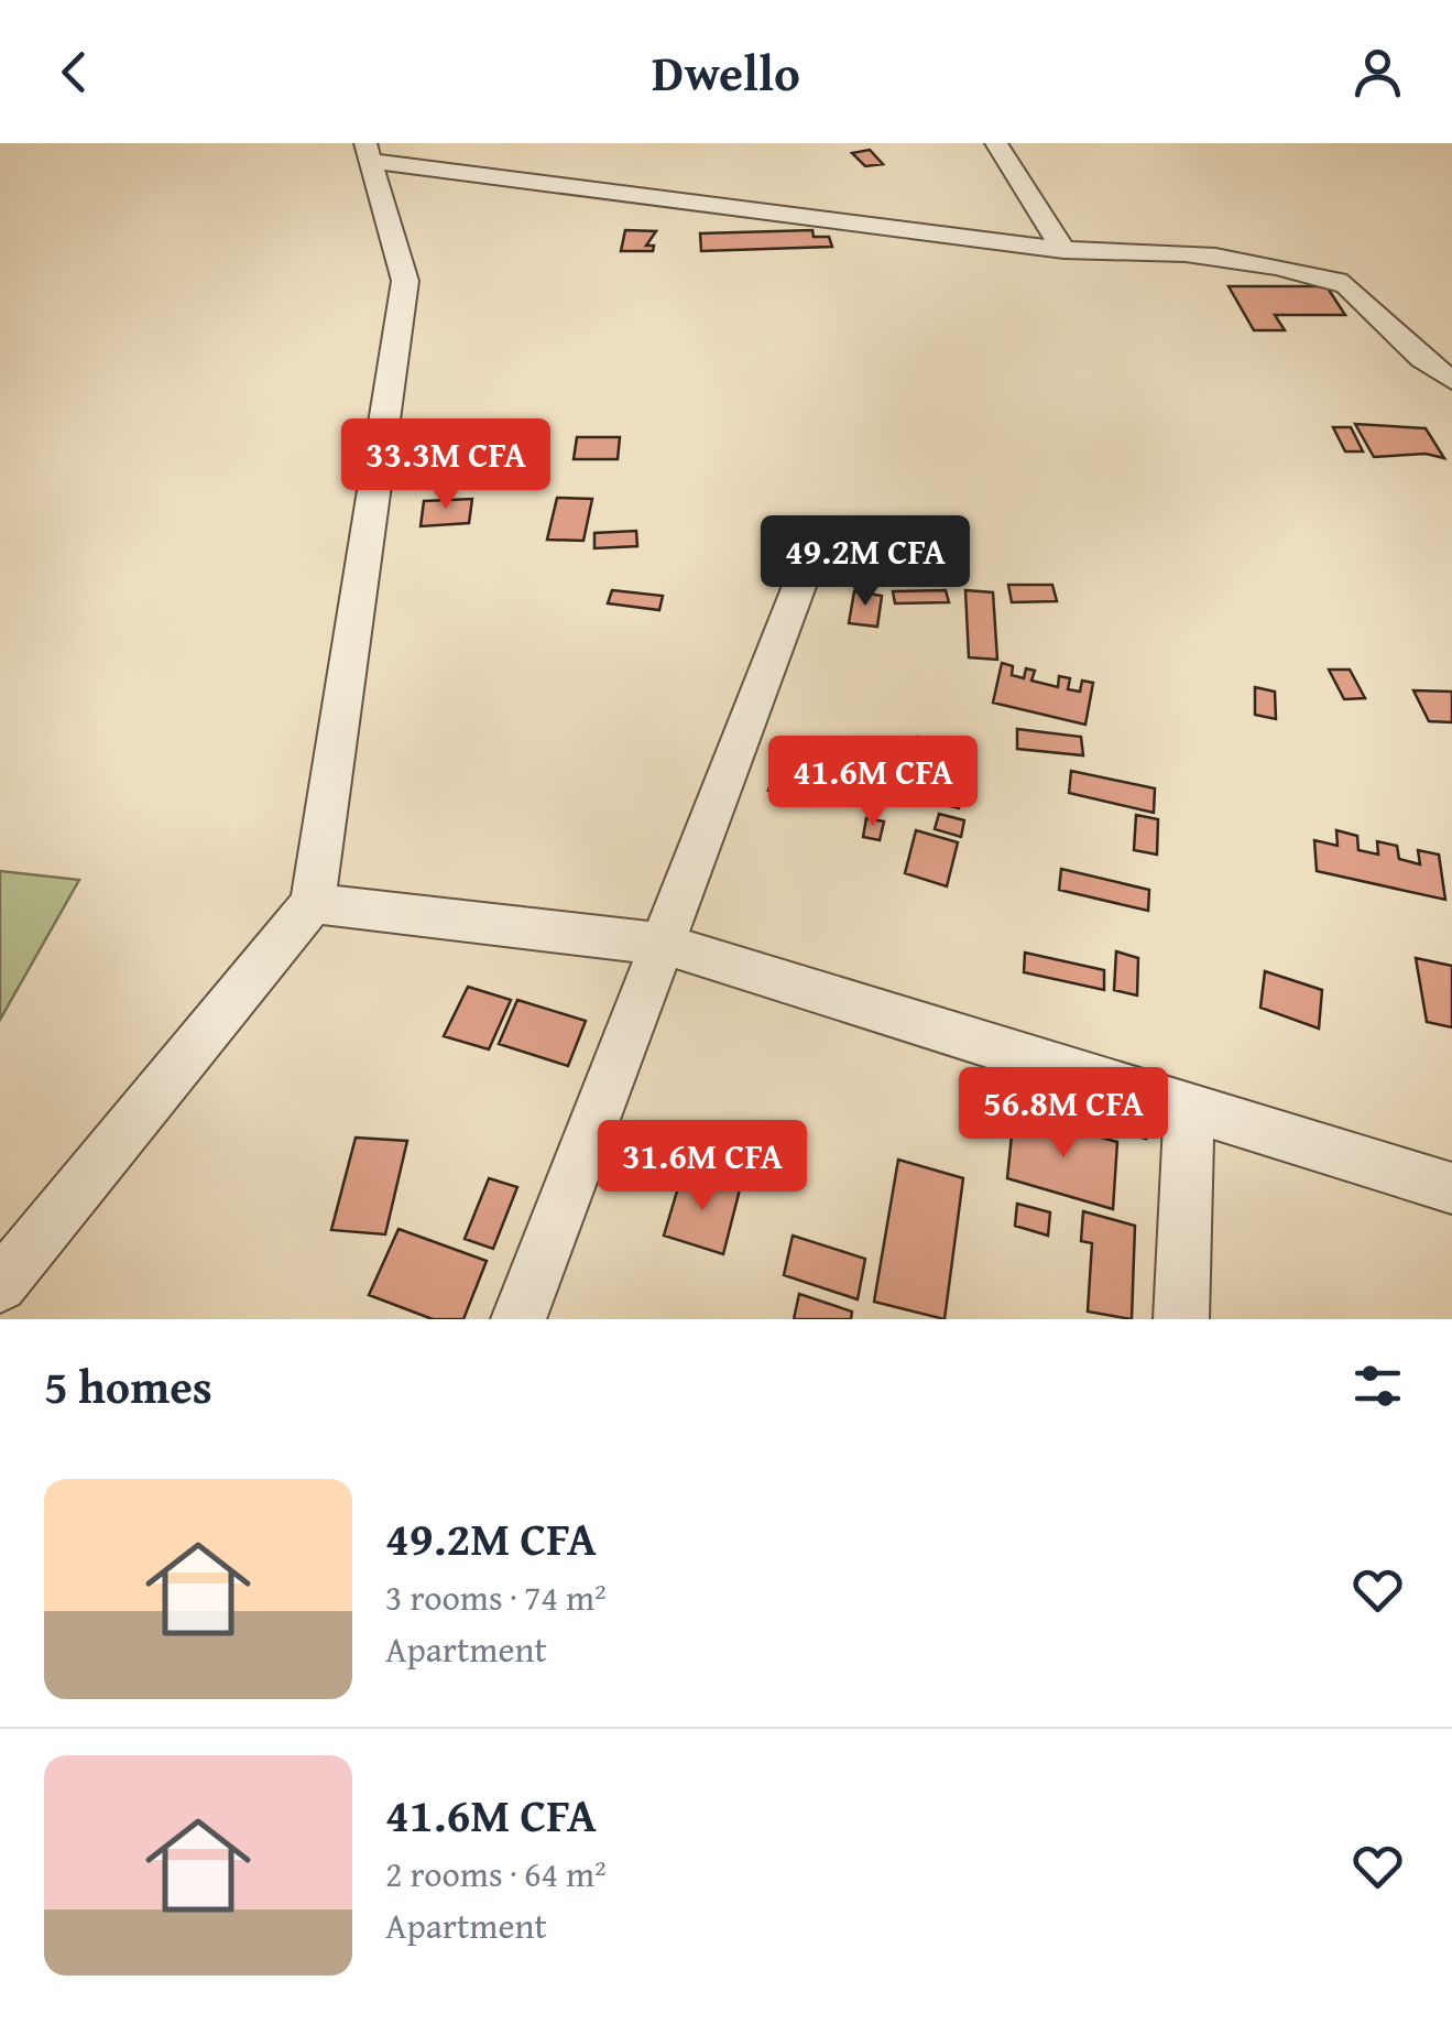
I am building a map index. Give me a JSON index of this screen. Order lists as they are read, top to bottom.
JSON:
{
  "page": {
    "header": "Dwello",
    "price": [
      "33.3M CFA",
      "49.2M CFA",
      "41.6M CFA",
      "56.8M CFA",
      "31.6M CFA"
    ],
    "heading": "5 homes",
    "list": [
      {
        "name": "49.2M CFA",
        "note": "3 rooms · 74 m² · Apartment"
      },
      {
        "name": "41.6M CFA",
        "note": "2 rooms · 64 m² · Apartment"
      }
    ]
  }
}
